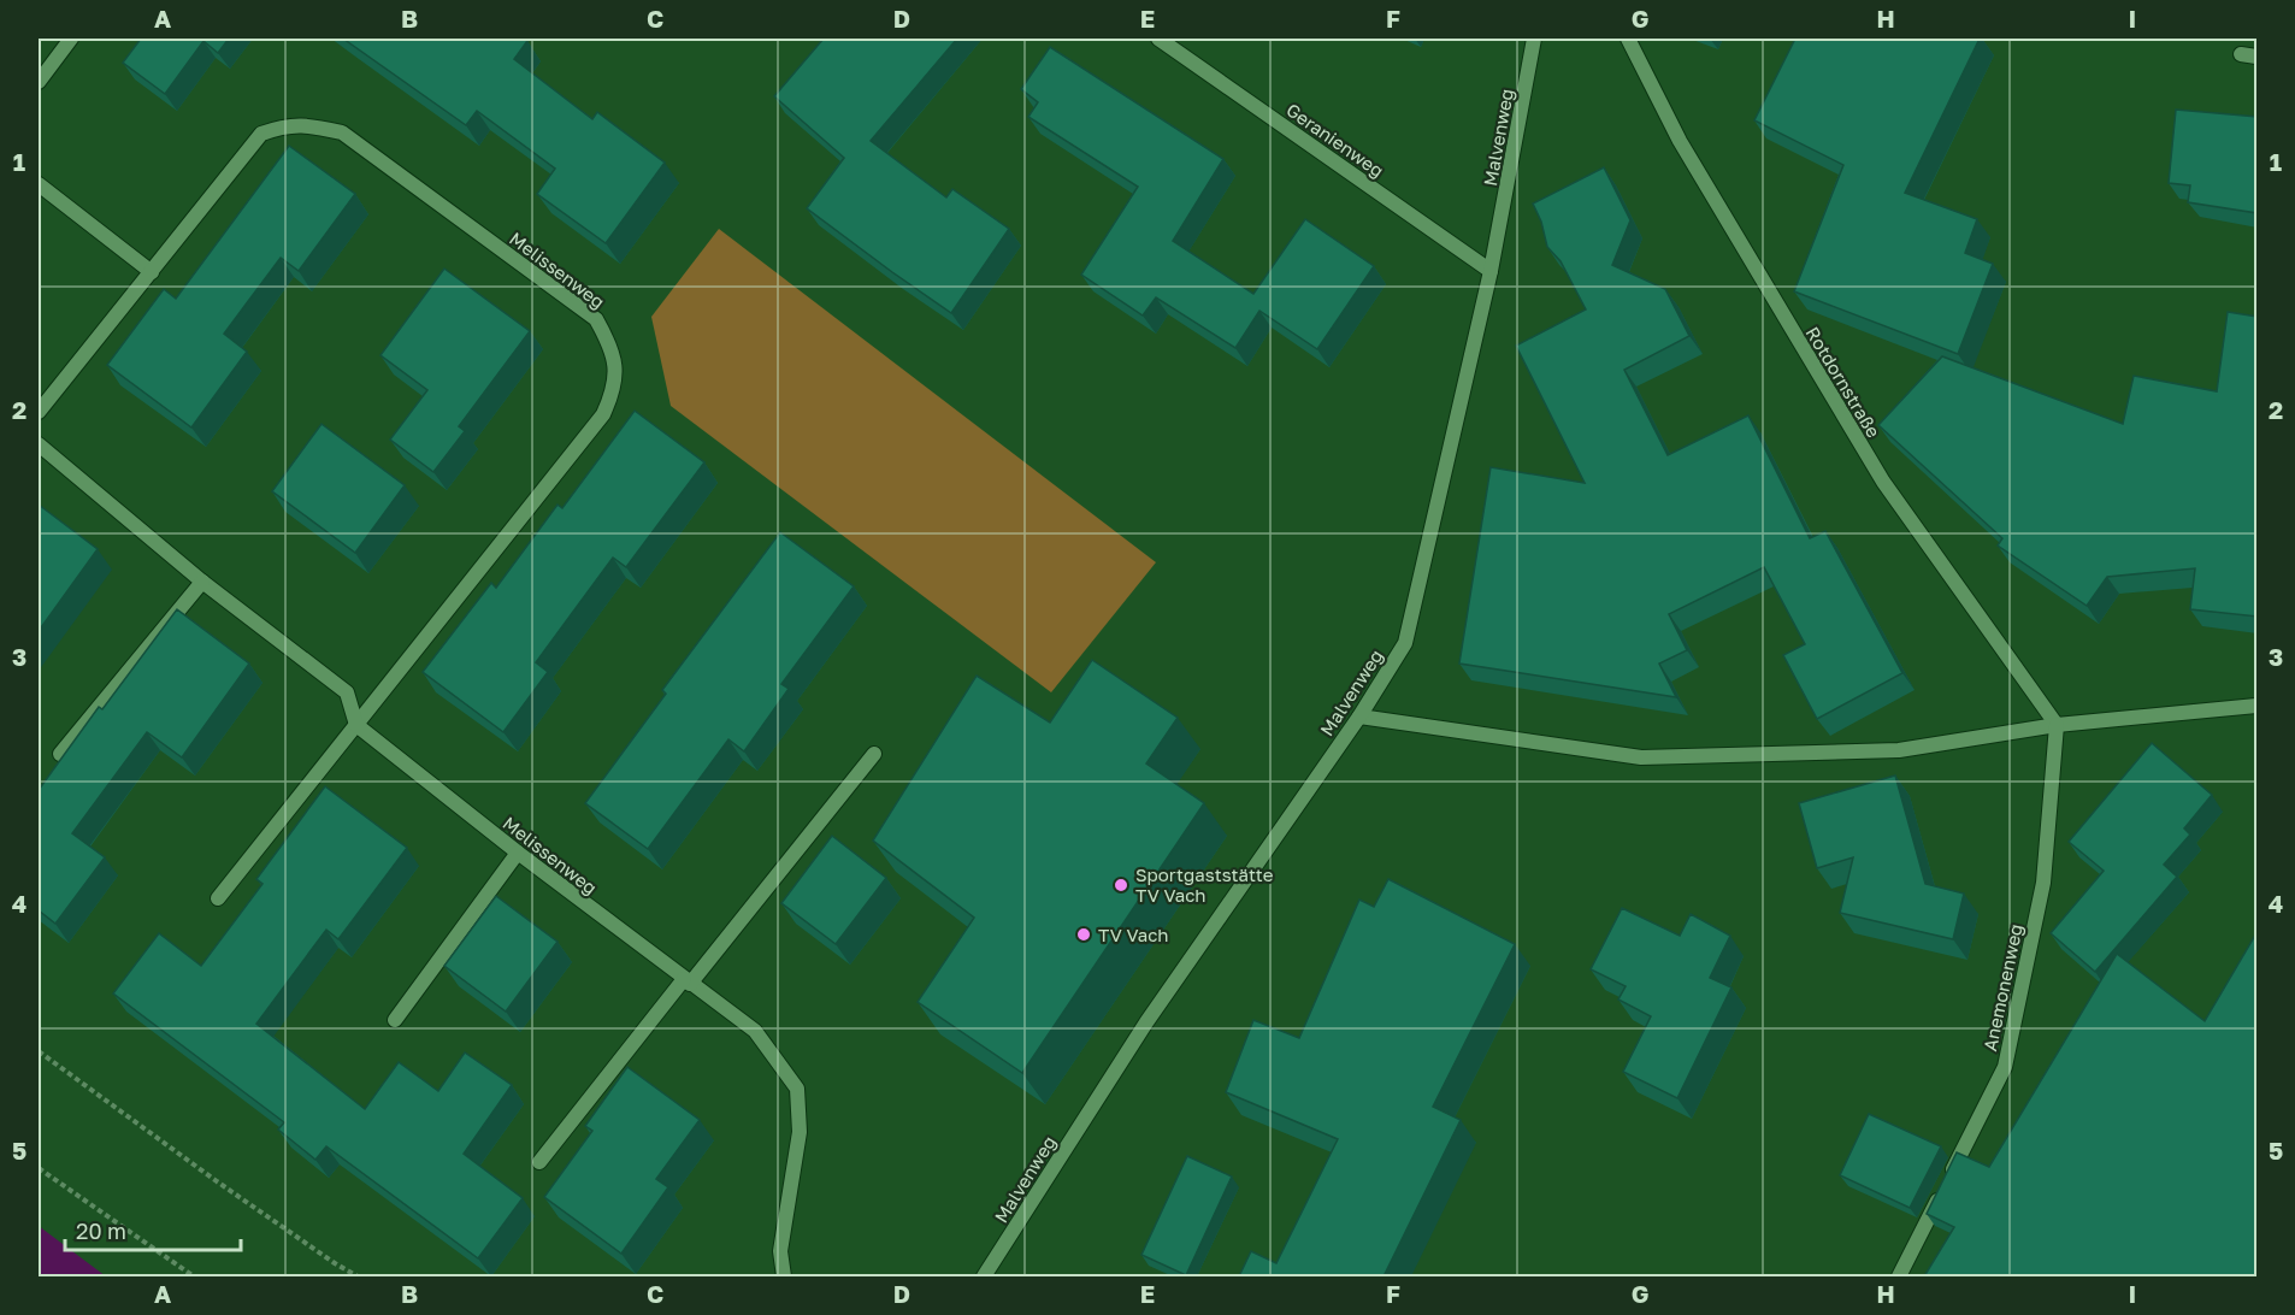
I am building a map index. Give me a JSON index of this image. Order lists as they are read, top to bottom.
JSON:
{
  "streets": {
    "street": [
      "Malvenweg",
      "Geranienweg",
      "Melissenweg",
      "Rotdornstraße",
      "Anemonenweg"
    ]
  },
  "crossings": [
    ["Malvenweg", "Geranienweg"],
    ["Rotdornstraße", "Anemonenweg"]
  ],
  "places": ["Sportgaststätte TV Vach", "TV Vach"],
  "scale_bar": "20 m",
  "grid": {
    "columns": [
      "A",
      "B",
      "C",
      "D",
      "E",
      "F",
      "G",
      "H",
      "I"
    ],
    "rows": [
      "1",
      "2",
      "3",
      "4",
      "5"
    ]
  }
}
